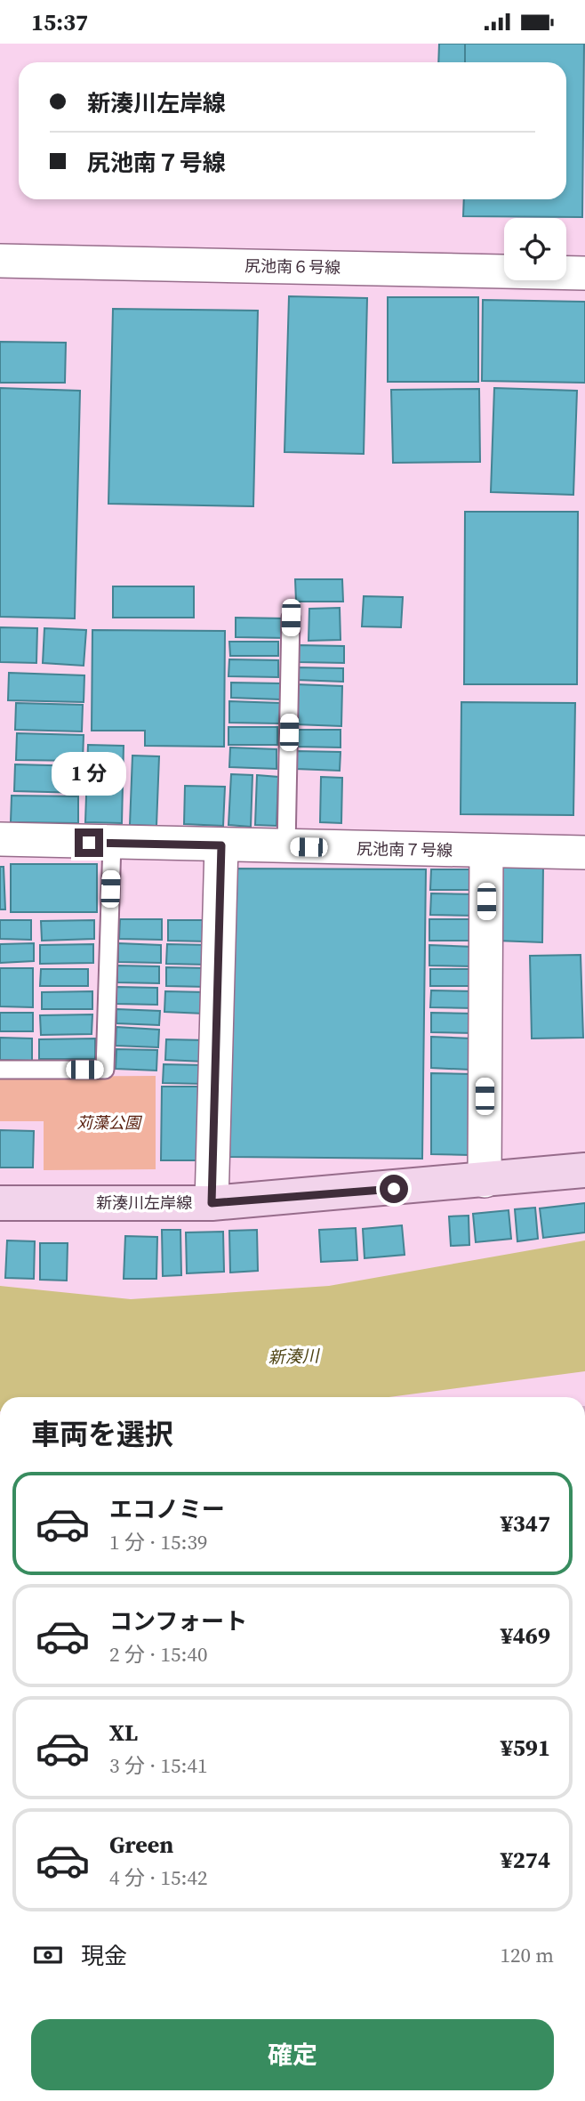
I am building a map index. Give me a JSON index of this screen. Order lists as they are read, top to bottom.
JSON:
{
  "streets": {
    "street": ["尻池南６号線", "尻池南７号線", "新湊川左岸線"]
  },
  "water": ["新湊川"],
  "parks": ["苅藻公園"],
  "page": {
    "status": "15:37",
    "banner": ["新湊川左岸線", "尻池南７号線"],
    "bubble": "1 分",
    "heading": "車両を選択",
    "list": [
      {
        "name": "エコノミー",
        "note": "1 分 · 15:39",
        "value": "¥347"
      },
      {
        "name": "コンフォート",
        "note": "2 分 · 15:40",
        "value": "¥469"
      },
      {
        "name": "XL",
        "note": "3 分 · 15:41",
        "value": "¥591"
      },
      {
        "name": "Green",
        "note": "4 分 · 15:42",
        "value": "¥274"
      }
    ],
    "pay": ["現金", "120 m"],
    "buttons": "確定"
  }
}
